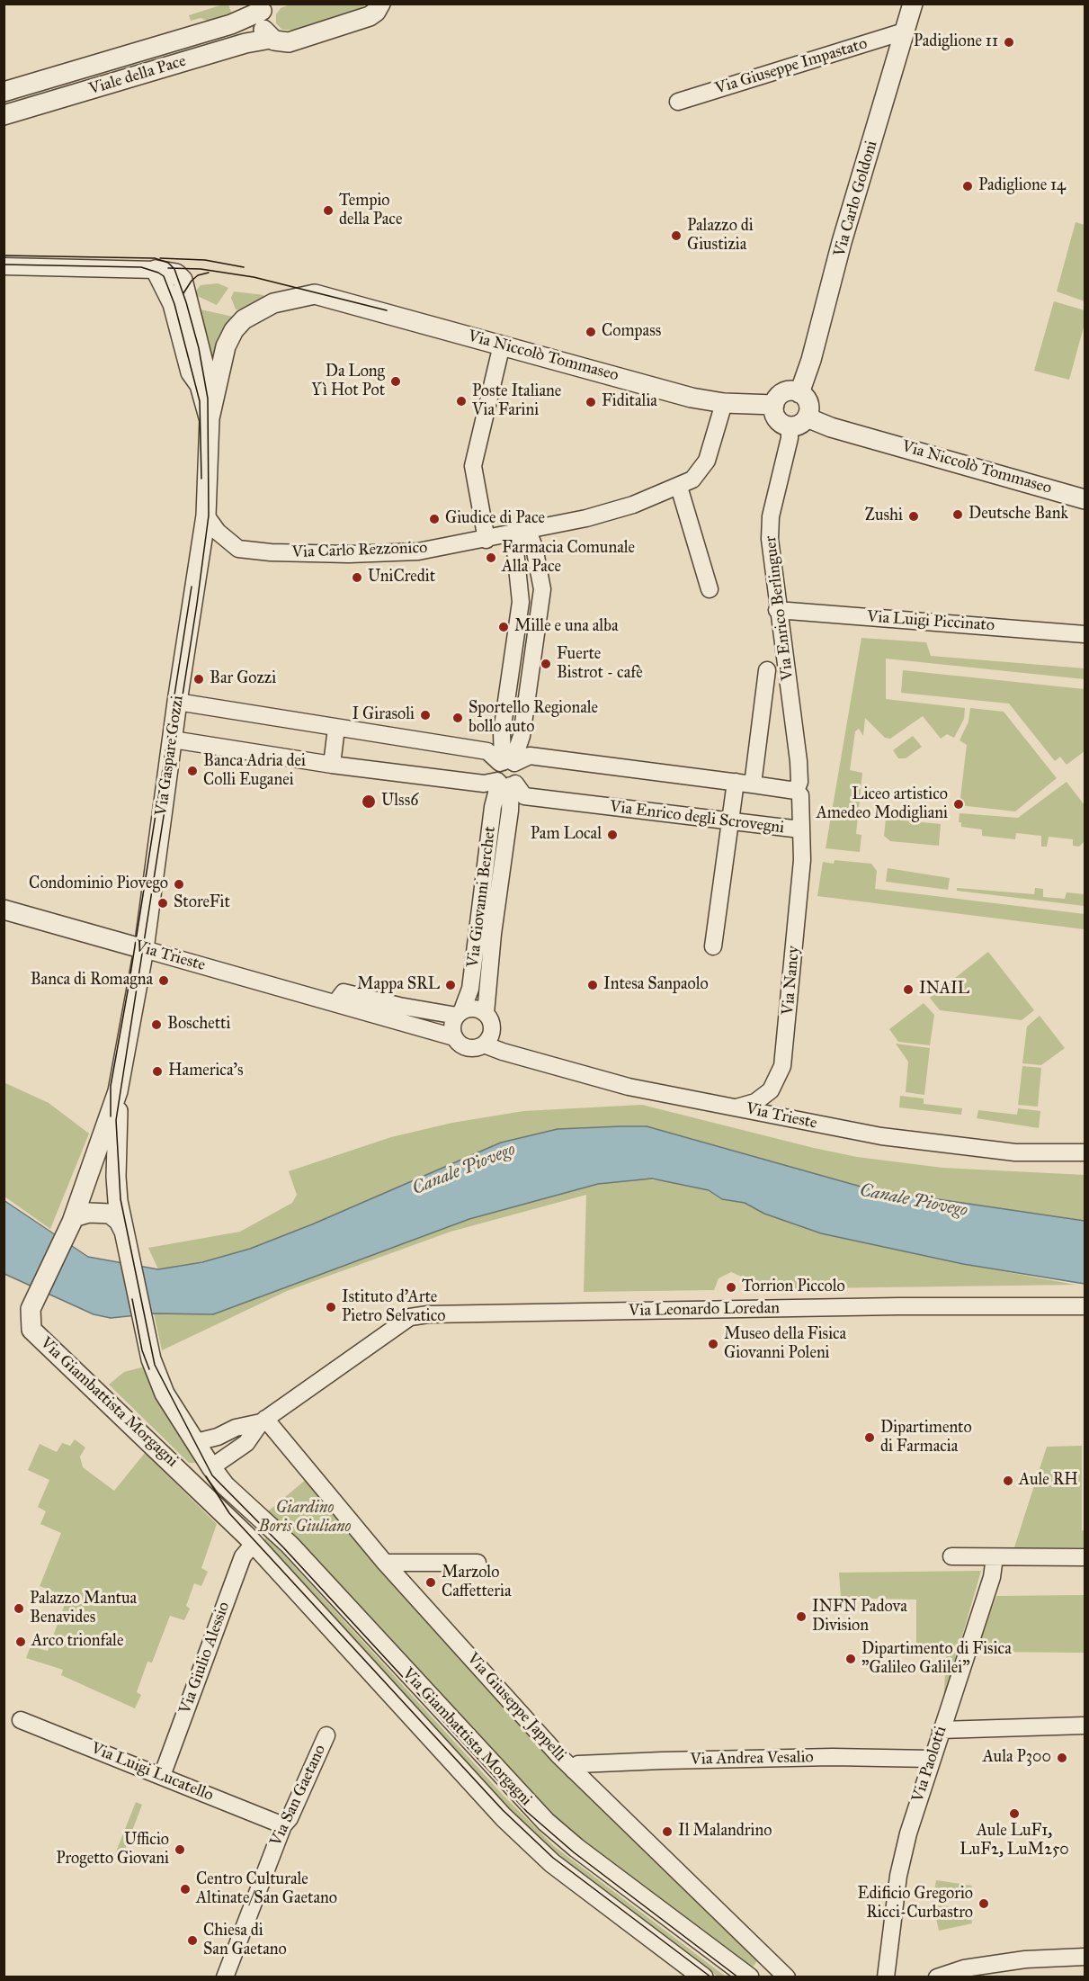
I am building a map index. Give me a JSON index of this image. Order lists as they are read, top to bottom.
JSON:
{
  "streets": {
    "street": [
      "Via Giuseppe Impastato",
      "Viale della Pace",
      "Via Carlo Goldoni",
      "Via Niccolò Tommaseo",
      "Via Carlo Rezzonico",
      "Via Enrico Berlinguer",
      "Via Luigi Piccinato",
      "Via Gaspare Gozzi",
      "Via Enrico degli Scrovegni",
      "Via Giovanni Berchet",
      "Via Trieste",
      "Via Nancy",
      "Via Leonardo Loredan",
      "Via Giambattista Morgagni",
      "Via Giulio Alessio",
      "Via Giuseppe Jappelli",
      "Via Andrea Vesalio",
      "Via Paolotti",
      "Via Luigi Lucatello",
      "Via San Gaetano"
    ]
  },
  "crossings": [
    ["Via Giuseppe Impastato", "Via Carlo Goldoni"],
    ["Via Carlo Goldoni", "Via Niccolò Tommaseo"],
    ["Via Carlo Goldoni", "Via Enrico Berlinguer"],
    ["Via Niccolò Tommaseo", "Via Carlo Rezzonico"],
    ["Via Niccolò Tommaseo", "Via Enrico Berlinguer"],
    ["Via Niccolò Tommaseo", "Via Gaspare Gozzi"],
    ["Via Carlo Rezzonico", "Via Gaspare Gozzi"],
    ["Via Enrico Berlinguer", "Via Luigi Piccinato"],
    ["Via Enrico Berlinguer", "Via Enrico degli Scrovegni"],
    ["Via Gaspare Gozzi", "Via Trieste"],
    ["Via Gaspare Gozzi", "Via Giambattista Morgagni"],
    ["Via Enrico degli Scrovegni", "Via Giovanni Berchet"],
    ["Via Enrico degli Scrovegni", "Via Nancy"],
    ["Via Giovanni Berchet", "Via Trieste"],
    ["Via Trieste", "Via Nancy"],
    ["Via Leonardo Loredan", "Via Giuseppe Jappelli"],
    ["Via Giambattista Morgagni", "Via Giulio Alessio"],
    ["Via Giulio Alessio", "Via Luigi Lucatello"],
    ["Via Giuseppe Jappelli", "Via Andrea Vesalio"],
    ["Via Andrea Vesalio", "Via Paolotti"],
    ["Via Luigi Lucatello", "Via San Gaetano"]
  ],
  "water": ["Canale Piovego"],
  "parks": ["Giardino Boris Giuliano"],
  "places": [
    "Padiglione 11",
    "Padiglione 14",
    "Tempio della Pace",
    "Palazzo di Giustizia",
    "Compass",
    "Da Long Yì Hot Pot",
    "Poste Italiane Via Farini",
    "Fiditalia",
    "Deutsche Bank",
    "Zushi",
    "Giudice di Pace",
    "Farmacia Comunale Alla Pace",
    "UniCredit",
    "Mille e una alba",
    "Fuerte Bistrot - cafè",
    "Bar Gozzi",
    "I Girasoli",
    "Sportello Regionale bollo auto",
    "Banca Adria dei Colli Euganei",
    "Ulss6",
    "Liceo artistico Amedeo Modigliani",
    "Pam Local",
    "Condominio Piovego",
    "StoreFit",
    "Banca di Romagna",
    "Mappa SRL",
    "Intesa Sanpaolo",
    "INAIL",
    "Boschetti",
    "Hamerica's",
    "Torrion Piccolo",
    "Istituto d'Arte Pietro Selvatico",
    "Museo della Fisica Giovanni Poleni",
    "Dipartimento di Farmacia",
    "Aule RH",
    "Marzolo Caffetteria",
    "Palazzo Mantua Benavides",
    "INFN Padova Division",
    "Arco trionfale",
    "Dipartimento di Fisica \"Galileo Galilei\"",
    "Aula P300",
    "Aule LuF1, LuF2, LuM250",
    "Il Malandrino",
    "Ufficio Progetto Giovani",
    "Centro Culturale Altinate/San Gaetano",
    "Edificio Gregorio Ricci-Curbastro",
    "Chiesa di San Gaetano"
  ]
}
